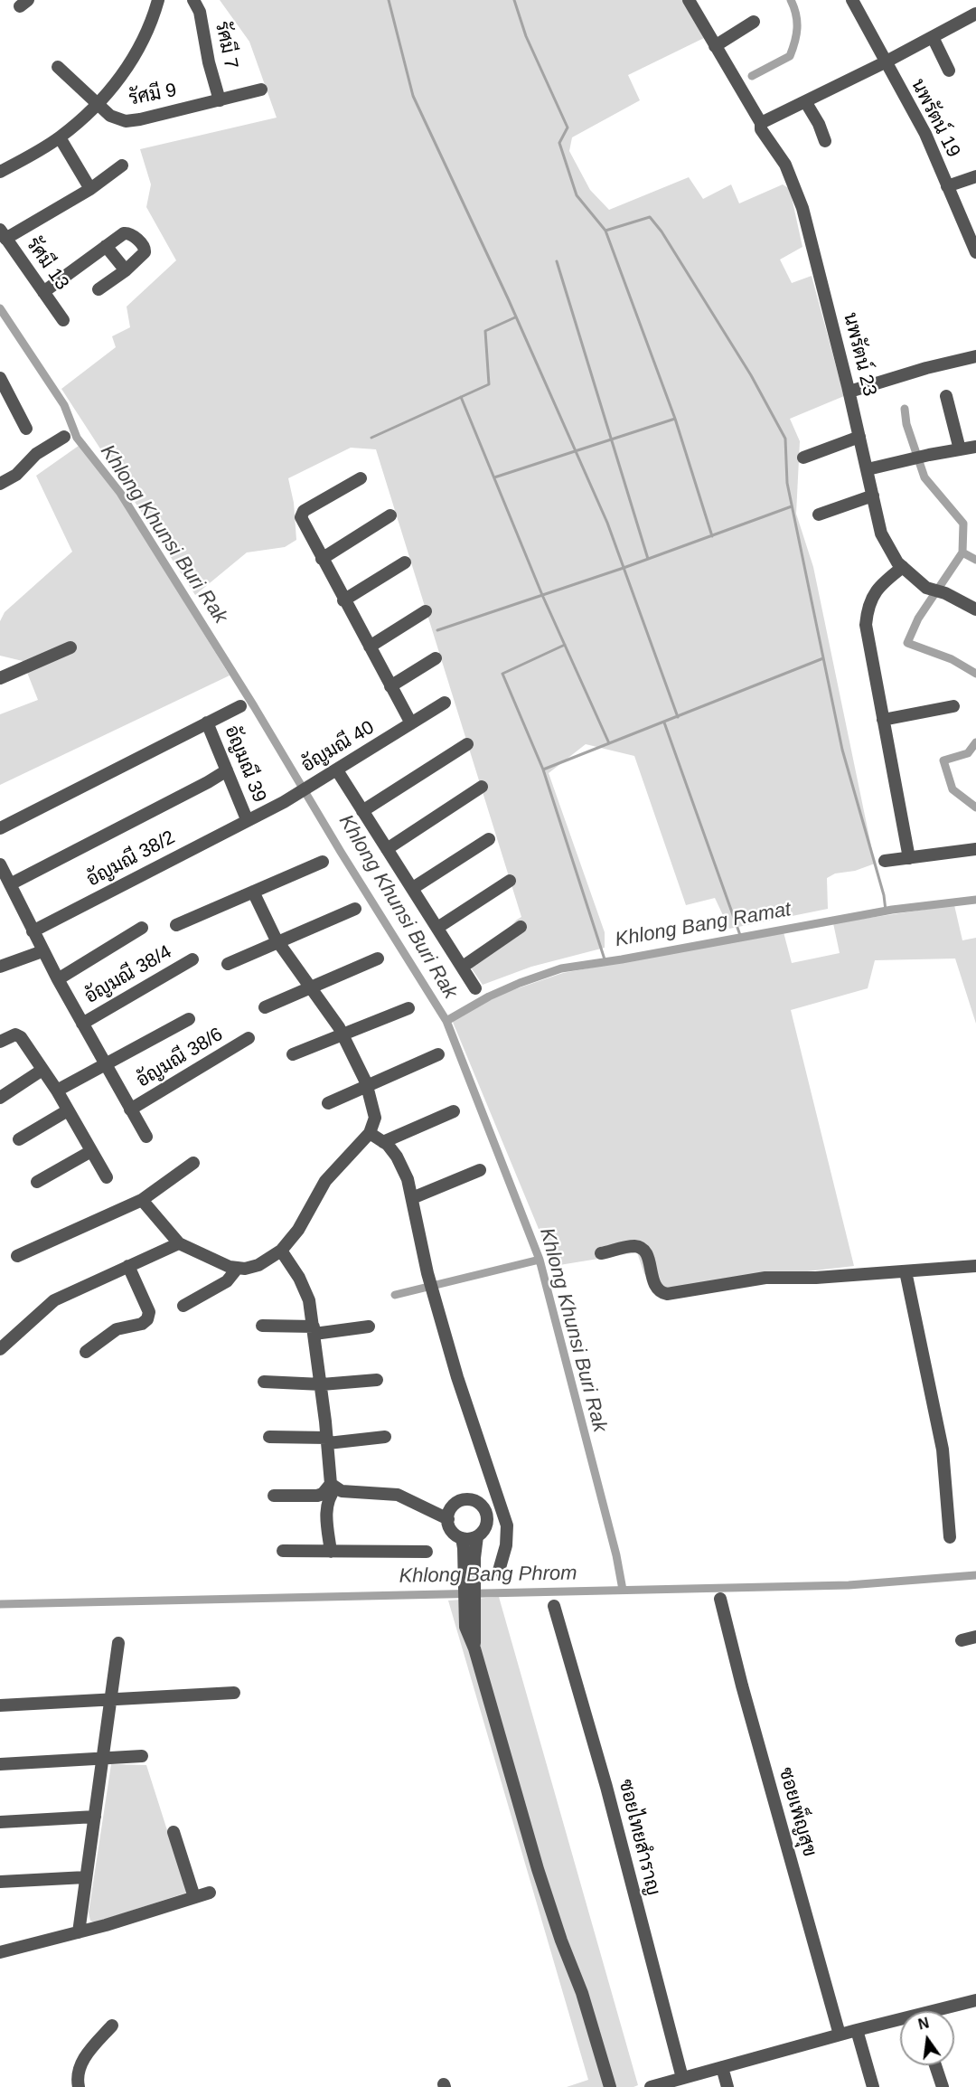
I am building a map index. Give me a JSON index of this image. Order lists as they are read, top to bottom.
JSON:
{
  "streets": {
    "street": [
      "รัศมี 7",
      "รัศมี 9",
      "นพรัตน์ 19",
      "รัศมี 13",
      "นพรัตน์ 23",
      "อัญมณี 40",
      "อัญมณี 39",
      "อัญมณี 38/2",
      "อัญมณี 38/4",
      "อัญมณี 38/6",
      "ซอยเพ็ญสุข",
      "ซอยไทยสำราญ"
    ]
  },
  "crossings": [
    ["รัศมี 7", "รัศมี 9"],
    ["อัญมณี 40", "อัญมณี 39"],
    ["อัญมณี 40", "อัญมณี 38/2"],
    ["อัญมณี 39", "อัญมณี 38/2"]
  ],
  "water": ["Khlong Khunsi Buri Rak", "Khlong Bang Ramat", "Khlong Bang Phrom"],
  "north": "top"
}
